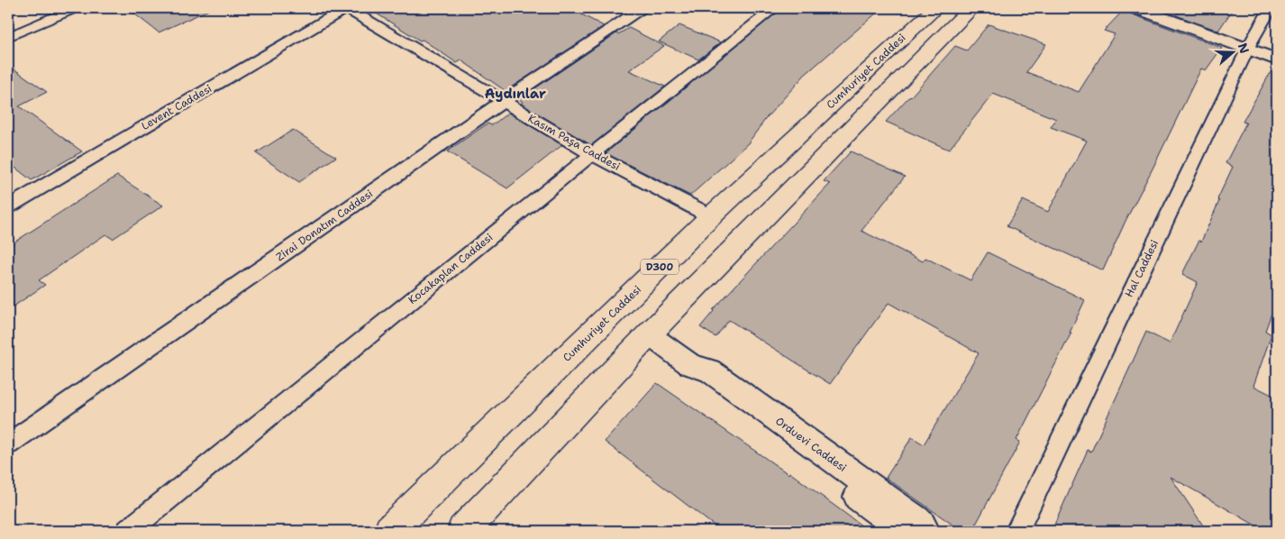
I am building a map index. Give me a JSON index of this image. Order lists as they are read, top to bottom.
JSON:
{
  "streets": {
    "highway": ["Cumhuriyet Caddesi", "D300"],
    "street": [
      "Levent Caddesi",
      "Kasım Paşa Caddesi",
      "Zirai Donatım Caddesi",
      "Kocakaplan Caddesi",
      "Hal Caddesi",
      "Orduevi Caddesi"
    ]
  },
  "crossings": [
    ["Cumhuriyet Caddesi", "Kasım Paşa Caddesi"],
    ["Levent Caddesi", "Kasım Paşa Caddesi"],
    ["Kasım Paşa Caddesi", "Zirai Donatım Caddesi"],
    ["Kasım Paşa Caddesi", "Kocakaplan Caddesi"]
  ],
  "districts": ["Aydınlar"],
  "north": "right"
}
